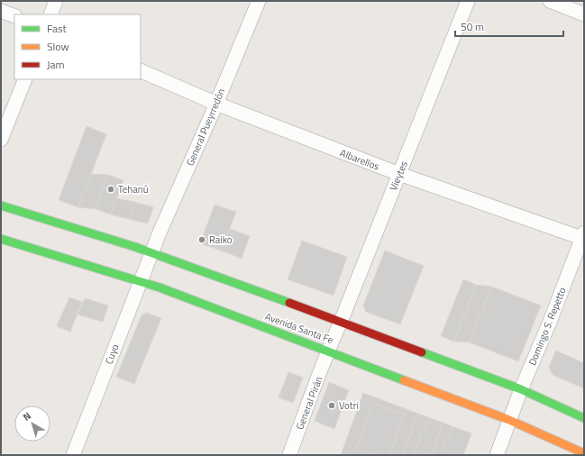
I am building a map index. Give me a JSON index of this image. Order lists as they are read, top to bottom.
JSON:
{
  "streets": {
    "main road": ["Avenida Santa Fe"],
    "street": [
      "General Pueyrredón",
      "Albarellos",
      "Vieytes",
      "Domingo S. Repetto",
      "Cuyo",
      "General Pirán"
    ]
  },
  "crossings": [
    ["General Pueyrredón", "Albarellos"],
    ["General Pueyrredón", "Avenida Santa Fe"],
    ["General Pueyrredón", "Cuyo"],
    ["Albarellos", "Vieytes"],
    ["Albarellos", "Domingo S. Repetto"],
    ["Vieytes", "Avenida Santa Fe"],
    ["Vieytes", "General Pirán"],
    ["Domingo S. Repetto", "Avenida Santa Fe"],
    ["Avenida Santa Fe", "Cuyo"],
    ["Avenida Santa Fe", "General Pirán"]
  ],
  "places": ["Tehanú", "Raiko", "Votri"],
  "legend": ["Fast", "Slow", "Jam"],
  "scale_bar": "50 m",
  "north": "top left"
}
